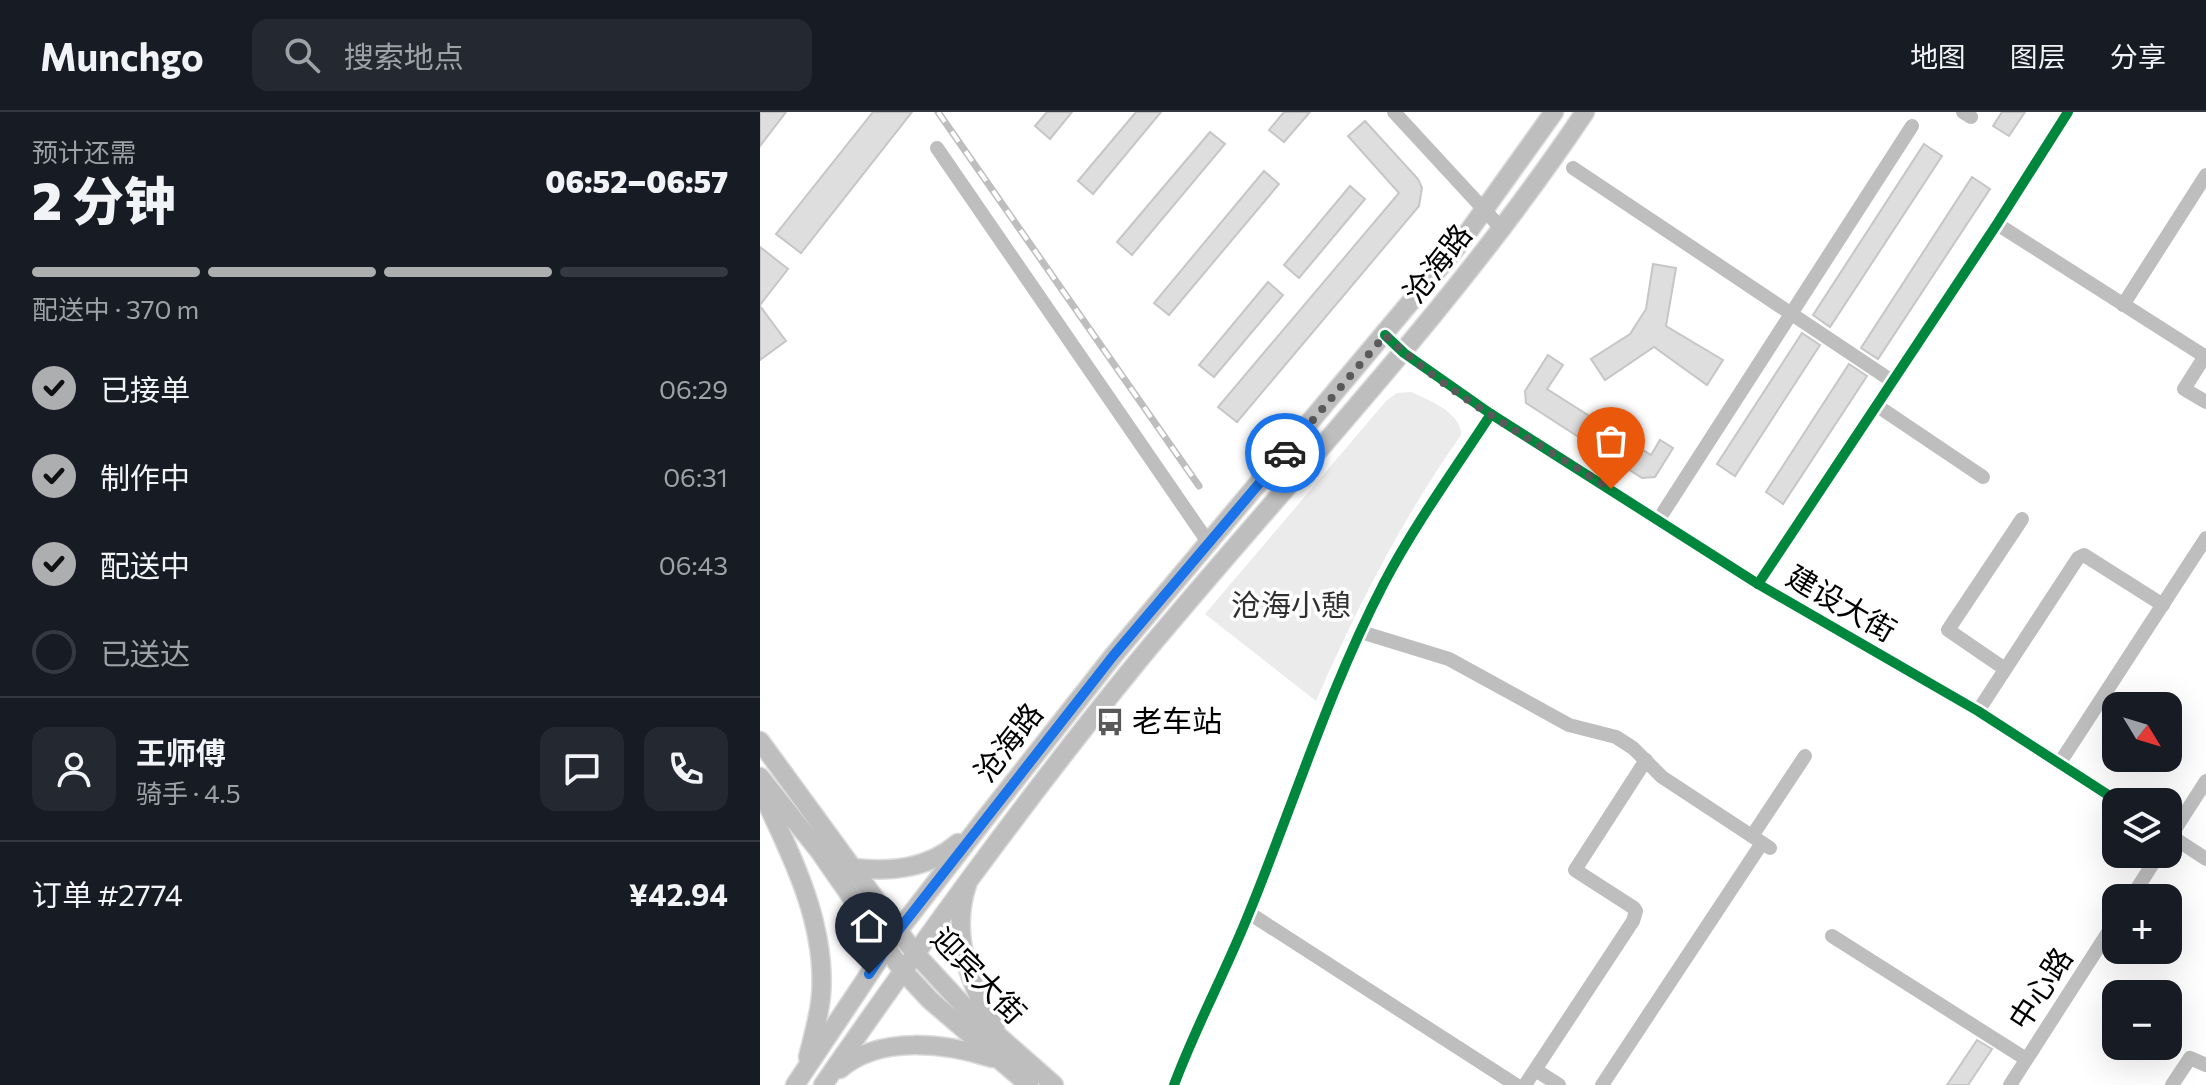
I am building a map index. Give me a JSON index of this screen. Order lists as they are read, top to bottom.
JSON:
{
  "streets": {
    "main road": ["沧海路", "迎宾大街"],
    "street": ["建设大街", "中心路"]
  },
  "crossings": [
    ["沧海路", "建设大街"],
    ["沧海路", "迎宾大街"]
  ],
  "parks": ["沧海小憩"],
  "places": {
    "bus stop": ["老车站"]
  },
  "north": "bottom right",
  "page": {
    "header": "Munchgo",
    "search": "搜索地点",
    "nav": ["地图", "图层", "分享"],
    "heading": ["2 分钟", "预计还需", "06:52–06:57"],
    "panel": [
      "王师傅",
      "骑手 · 4.5",
      "订单 #2774",
      "¥42.94"
    ],
    "bar": "配送中 · 370 m",
    "list": [
      ["已接单", "06:29"],
      ["制作中", "06:31"],
      ["配送中", "06:43"],
      "已送达"
    ],
    "map_buttons": ["+", "−"]
  }
}
